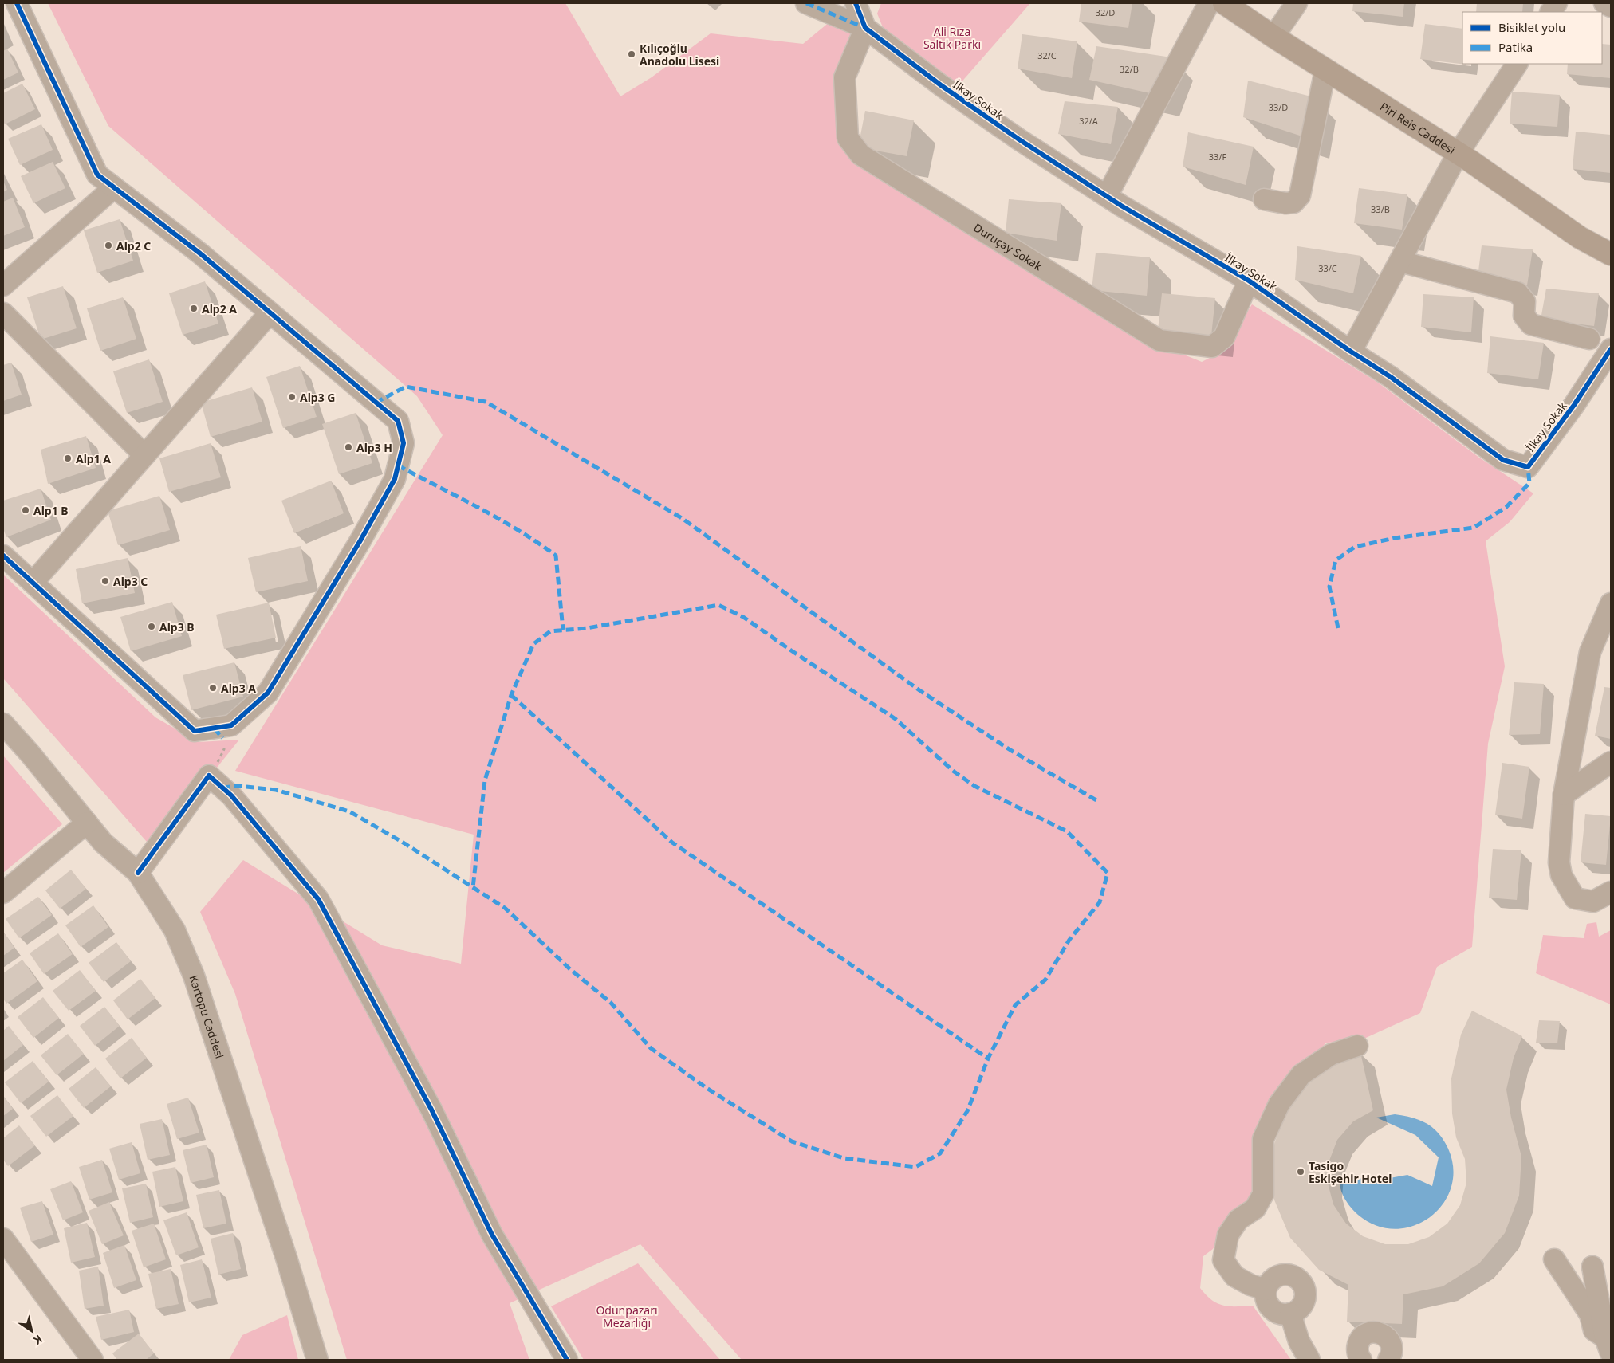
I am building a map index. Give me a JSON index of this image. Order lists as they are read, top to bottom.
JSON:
{
  "streets": {
    "main road": ["Piri Reis Caddesi"],
    "street": ["İlkay Sokak", "Duruçay Sokak", "Kartopu Caddesi"]
  },
  "crossings": [
    ["İlkay Sokak", "Duruçay Sokak"]
  ],
  "parks": ["Ali Rıza Saltık Parkı", "Odunpazarı Mezarlığı"],
  "places": [
    "Kılıçoğlu Anadolu Lisesi",
    "Alp2 C",
    "Alp2 A",
    "Alp3 G",
    "Alp3 H",
    "Alp1 A",
    "Alp1 B",
    "Alp3 C",
    "Alp3 B",
    "Alp3 A",
    "Tasigo Eskişehir Hotel"
  ],
  "house_numbers": [
    "32/D",
    "32/C",
    "32/B",
    "33/D",
    "32/A",
    "33/F",
    "33/B",
    "33/C"
  ],
  "legend": ["Bisiklet yolu", "Patika"],
  "north": "bottom right"
}
